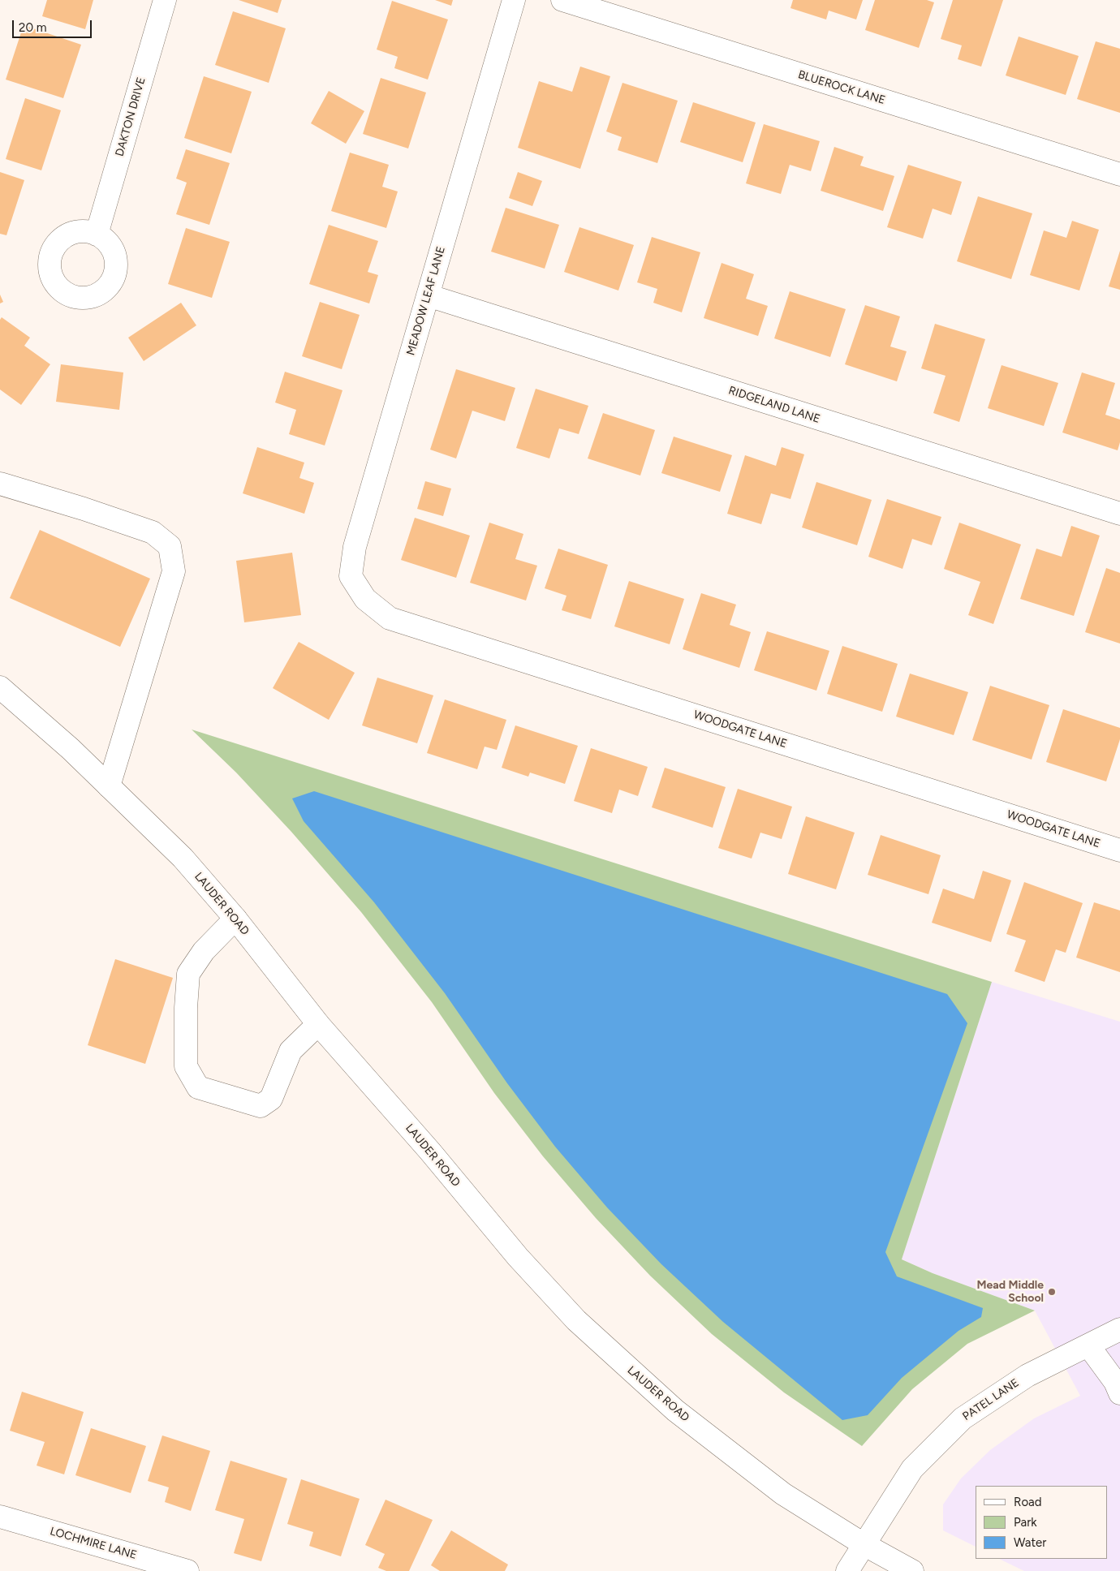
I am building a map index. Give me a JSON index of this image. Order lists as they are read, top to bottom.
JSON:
{
  "streets": {
    "street": [
      "BLUEROCK LANE",
      "DAKTON DRIVE",
      "MEADOW LEAF LANE",
      "RIDGELAND LANE",
      "WOODGATE LANE",
      "LAUDER ROAD",
      "PATEL LANE",
      "LOCHMIRE LANE"
    ]
  },
  "crossings": [
    ["MEADOW LEAF LANE", "RIDGELAND LANE"],
    ["MEADOW LEAF LANE", "WOODGATE LANE"],
    ["LAUDER ROAD", "PATEL LANE"]
  ],
  "places": ["Mead Middle School"],
  "legend": ["Road", "Park", "Water"],
  "scale_bar": "20 m"
}
